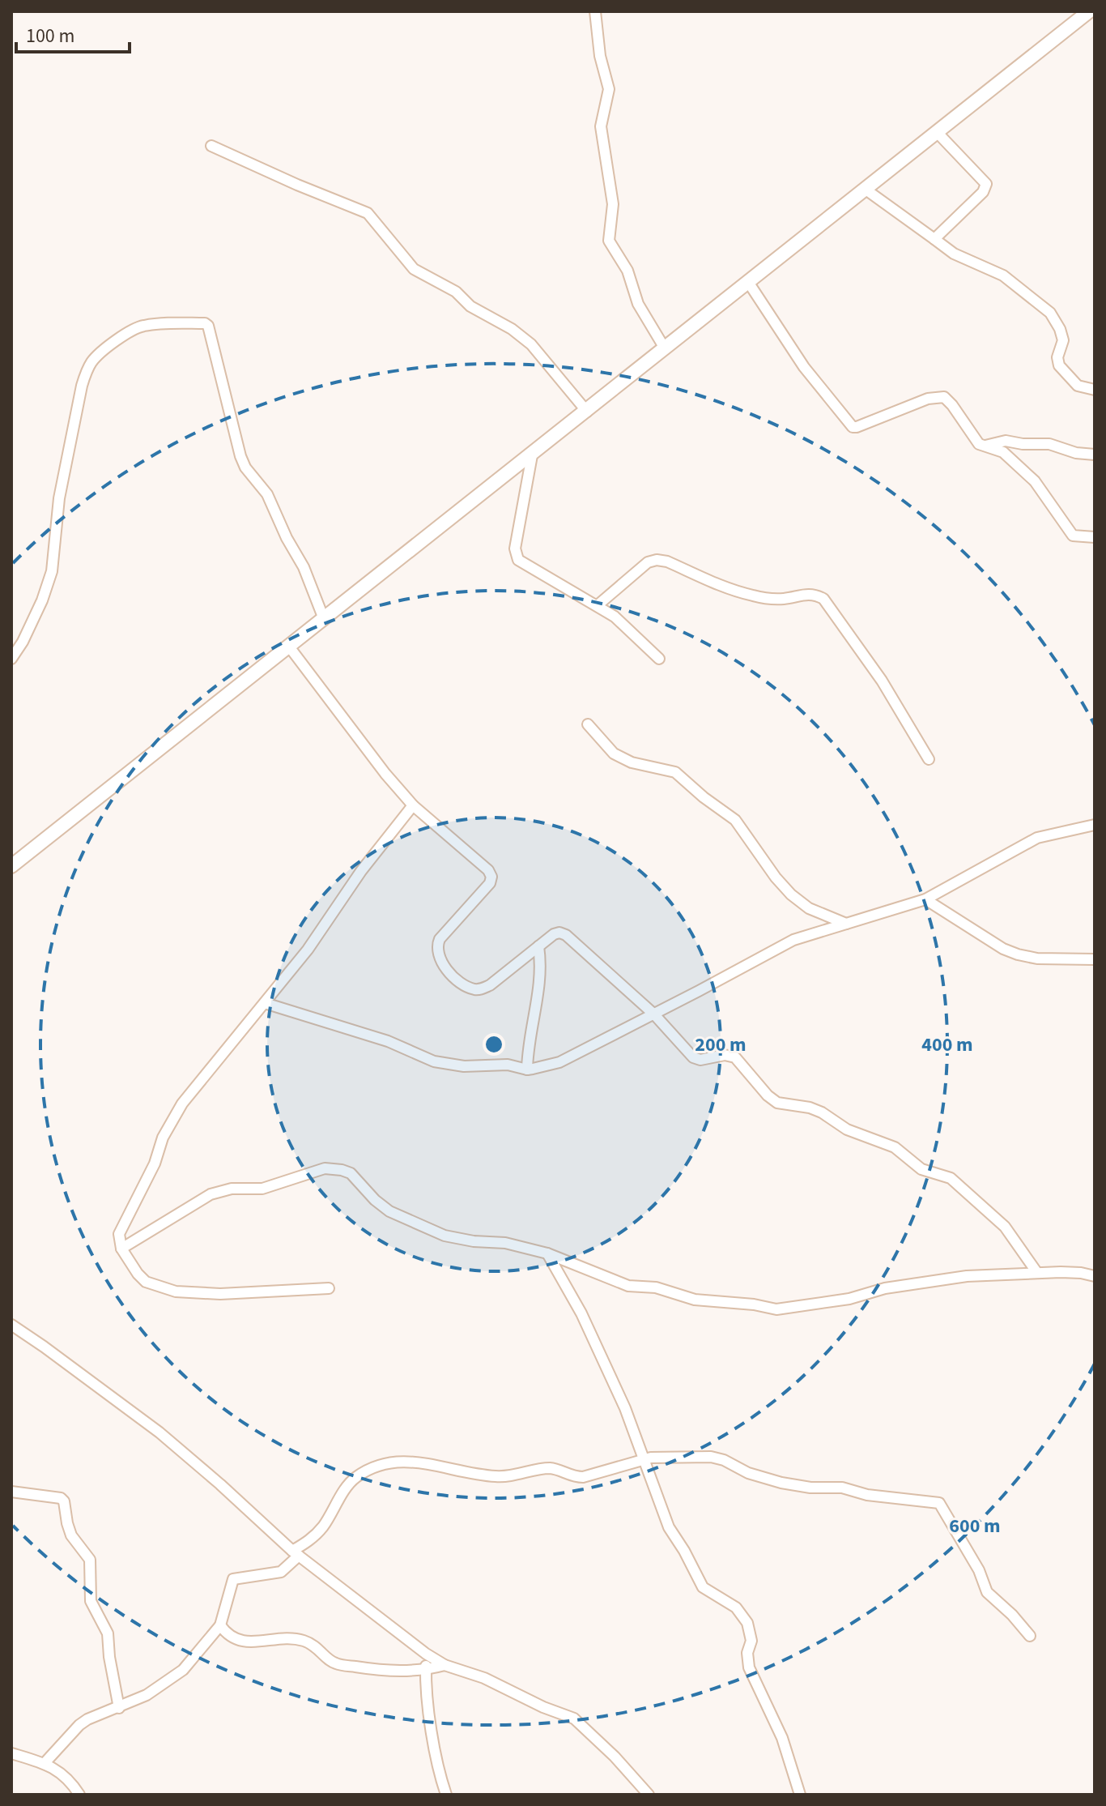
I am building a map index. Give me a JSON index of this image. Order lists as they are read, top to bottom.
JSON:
{
  "scale_bar": "100 m",
  "rings": ["200 m", "400 m", "600 m"]
}
